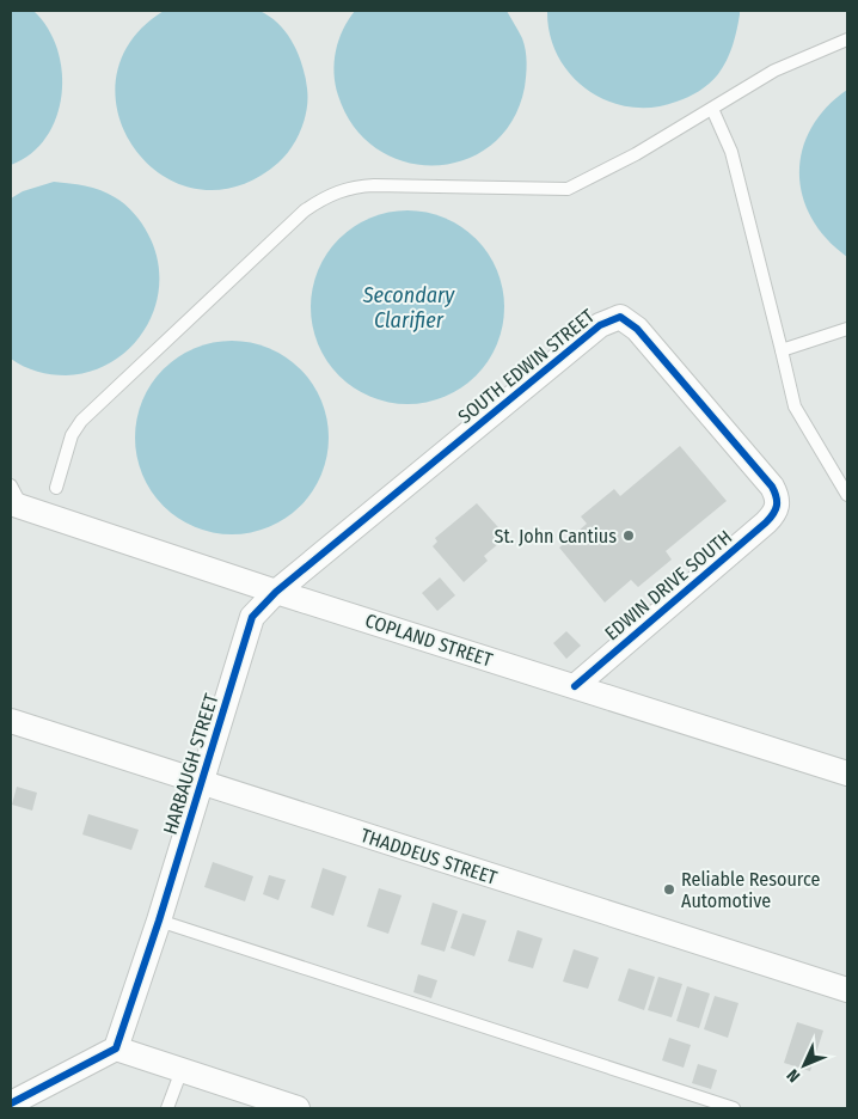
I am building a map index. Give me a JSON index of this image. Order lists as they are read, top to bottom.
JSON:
{
  "streets": {
    "street": [
      "SOUTH EDWIN STREET",
      "EDWIN DRIVE SOUTH",
      "COPLAND STREET",
      "HARBAUGH STREET",
      "THADDEUS STREET"
    ]
  },
  "crossings": [
    ["SOUTH EDWIN STREET", "EDWIN DRIVE SOUTH"],
    ["SOUTH EDWIN STREET", "HARBAUGH STREET"],
    ["EDWIN DRIVE SOUTH", "COPLAND STREET"],
    ["COPLAND STREET", "HARBAUGH STREET"],
    ["HARBAUGH STREET", "THADDEUS STREET"]
  ],
  "water": ["Secondary Clarifier"],
  "places": ["St. John Cantius", "Reliable Resource Automotive"],
  "north": "bottom left"
}
